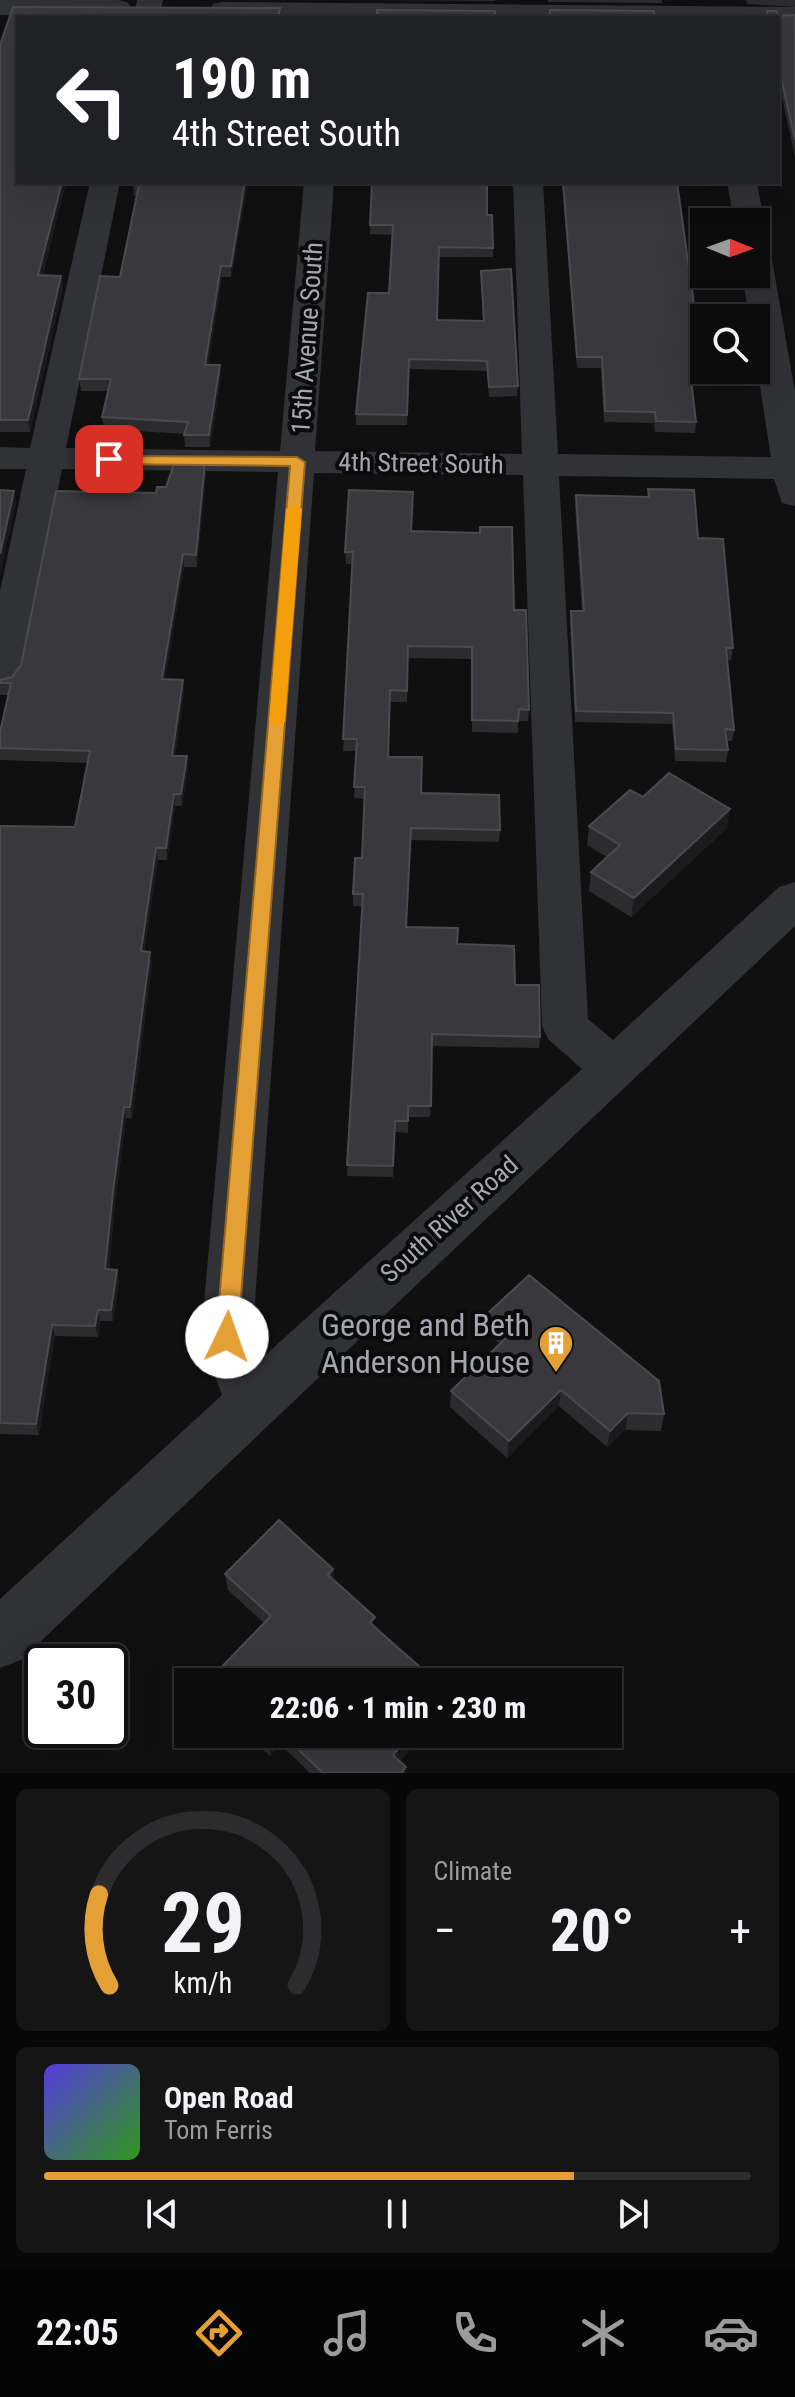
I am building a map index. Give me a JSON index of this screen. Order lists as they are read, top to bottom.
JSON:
{
  "streets": {
    "street": ["15th Avenue South", "4th Street South", "South River Road"]
  },
  "crossings": [
    ["15th Avenue South", "4th Street South"],
    ["15th Avenue South", "South River Road"]
  ],
  "places": {
    "building": ["George and Beth Anderson House"]
  },
  "north": "right",
  "page": {
    "turn": ["190 m", "4th Street South"],
    "limit": "30",
    "trip": "22:06 · 1 min · 230 m",
    "tile": "Climate",
    "heat": ["−", "20°", "+"],
    "song": ["Open Road", "Tom Ferris"],
    "tabs": "22:05",
    "gauge": ["29", "km/h"]
  }
}
